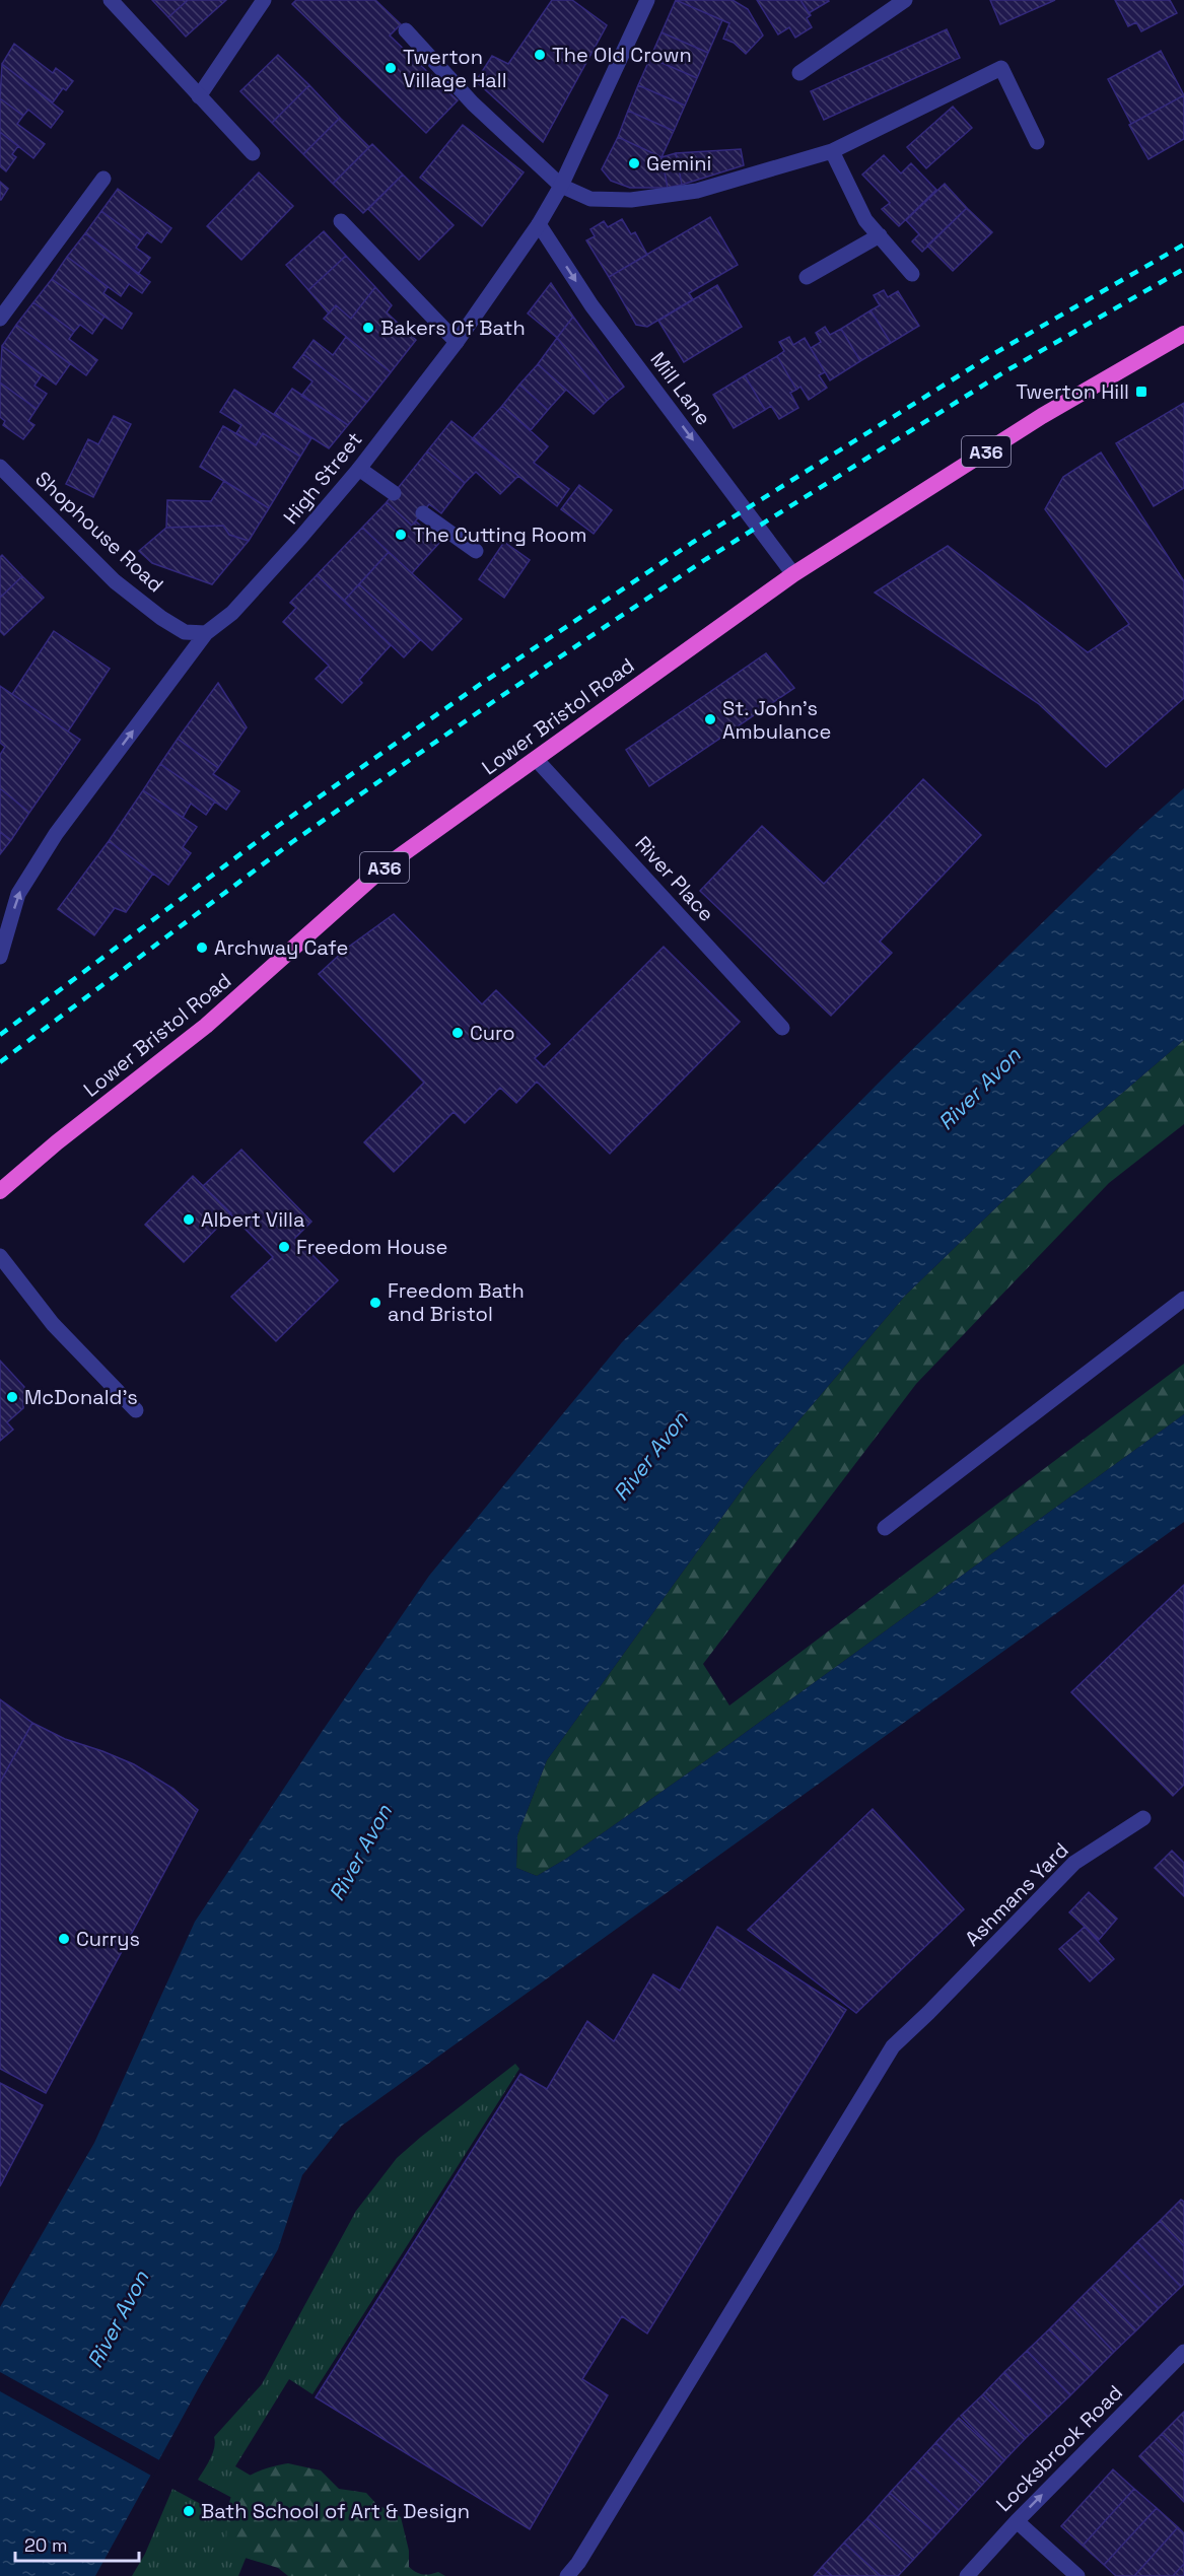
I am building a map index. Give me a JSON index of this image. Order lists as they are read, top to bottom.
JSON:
{
  "streets": {
    "highway": ["A36", "Lower Bristol Road"],
    "street": [
      "Mill Lane",
      "High Street",
      "Shophouse Road",
      "River Place",
      "Ashmans Yard",
      "Locksbrook Road"
    ]
  },
  "crossings": [
    ["Mill Lane", "High Street"],
    ["Mill Lane", "Lower Bristol Road"],
    ["High Street", "Shophouse Road"],
    ["Lower Bristol Road", "River Place"]
  ],
  "one_way": ["Mill Lane", "Locksbrook Road"],
  "water": ["River Avon"],
  "places": {
    "other": [
      "The Old Crown",
      "Twerton Village Hall",
      "Gemini",
      "Bakers Of Bath",
      "The Cutting Room",
      "St. John's Ambulance",
      "Archway Cafe",
      "Curo",
      "Albert Villa",
      "Freedom House",
      "Freedom Bath and Bristol",
      "McDonald's",
      "Currys",
      "Bath School of Art & Design"
    ],
    "transit": ["Twerton Hill"]
  },
  "scale_bar": "20 m"
}
